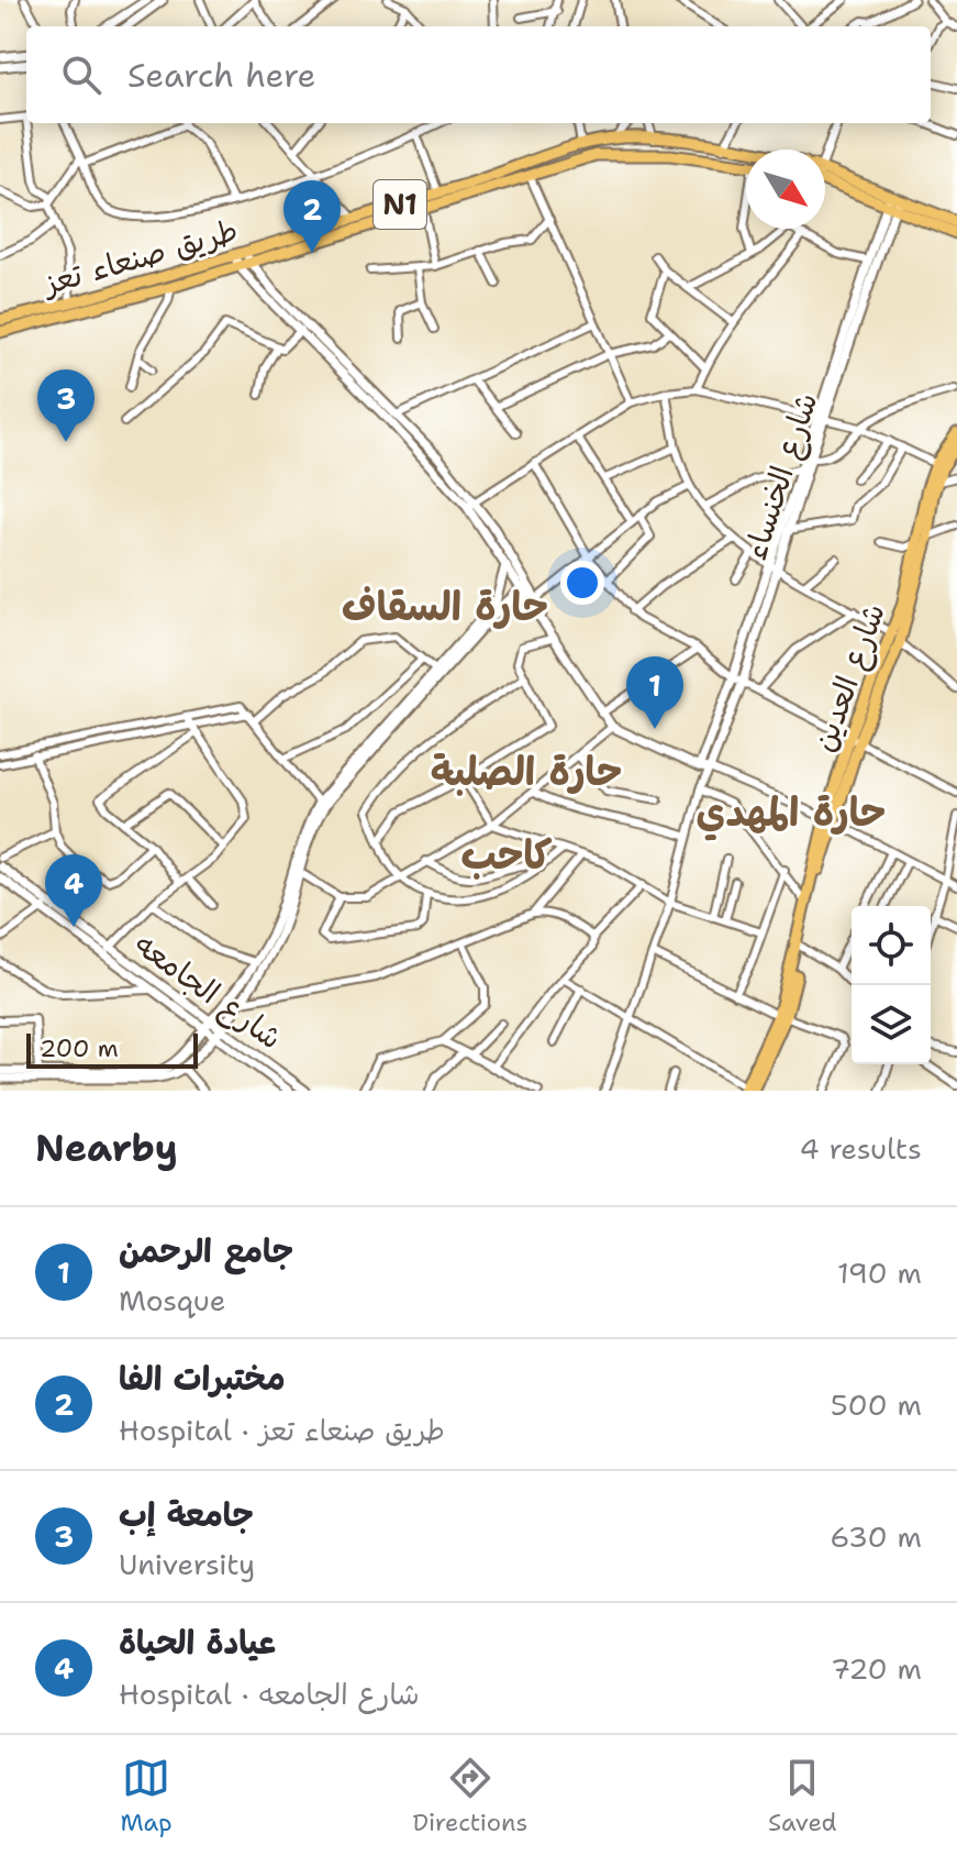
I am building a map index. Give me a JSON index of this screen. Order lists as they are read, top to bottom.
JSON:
{
  "streets": {
    "main road": ["N1", "طريق صنعاء تعز", "شارع العدين"],
    "street": ["شارع الخنساء", "شارع الجامعه"]
  },
  "districts": [
    "حارة السقاف",
    "حارة الصلبة",
    "حارة المهدي",
    "كاحب"
  ],
  "scale_bar": "200 m",
  "north": "bottom right",
  "page": {
    "search": "Search here",
    "pins": [
      "2",
      "3",
      "1",
      "4"
    ],
    "scale": "200 m",
    "heading": ["Nearby", "4 results"],
    "list": [
      {
        "mark": "1",
        "name": "جامع الرحمن",
        "note": "Mosque",
        "value": "190 m"
      },
      {
        "mark": "2",
        "name": "مختبرات الفا",
        "note": "Hospital · طريق صنعاء تعز",
        "value": "500 m"
      },
      {
        "mark": "3",
        "name": "جامعة إب",
        "note": "University",
        "value": "630 m"
      },
      {
        "mark": "4",
        "name": "عيادة الحياة",
        "note": "Hospital · شارع الجامعه",
        "value": "720 m"
      }
    ],
    "nav": ["Map", "Directions", "Saved"]
  }
}
